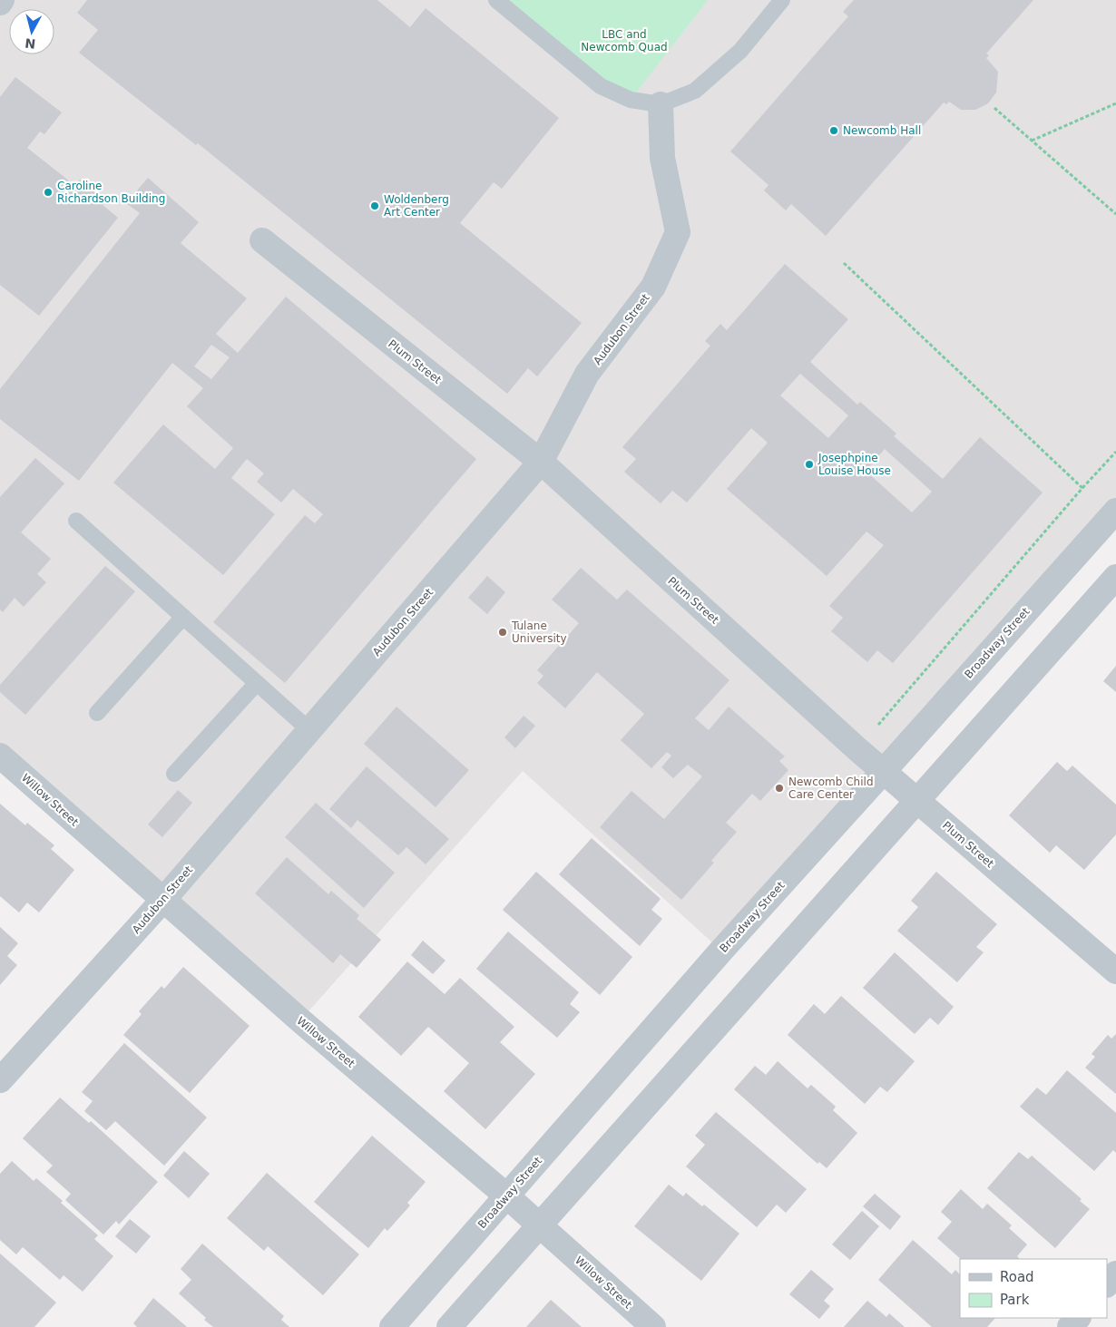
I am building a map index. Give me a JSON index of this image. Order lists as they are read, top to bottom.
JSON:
{
  "streets": {
    "street": [
      "Audubon Street",
      "Plum Street",
      "Broadway Street",
      "Willow Street"
    ]
  },
  "crossings": [
    ["Audubon Street", "Plum Street"],
    ["Audubon Street", "Willow Street"],
    ["Plum Street", "Broadway Street"],
    ["Broadway Street", "Willow Street"]
  ],
  "parks": ["LBC and Newcomb Quad"],
  "places": [
    "Newcomb Hall",
    "Caroline Richardson Building",
    "Woldenberg Art Center",
    "Josephpine Louise House",
    "Tulane University",
    "Newcomb Child Care Center"
  ],
  "legend": ["Road", "Park"],
  "north": "bottom"
}
